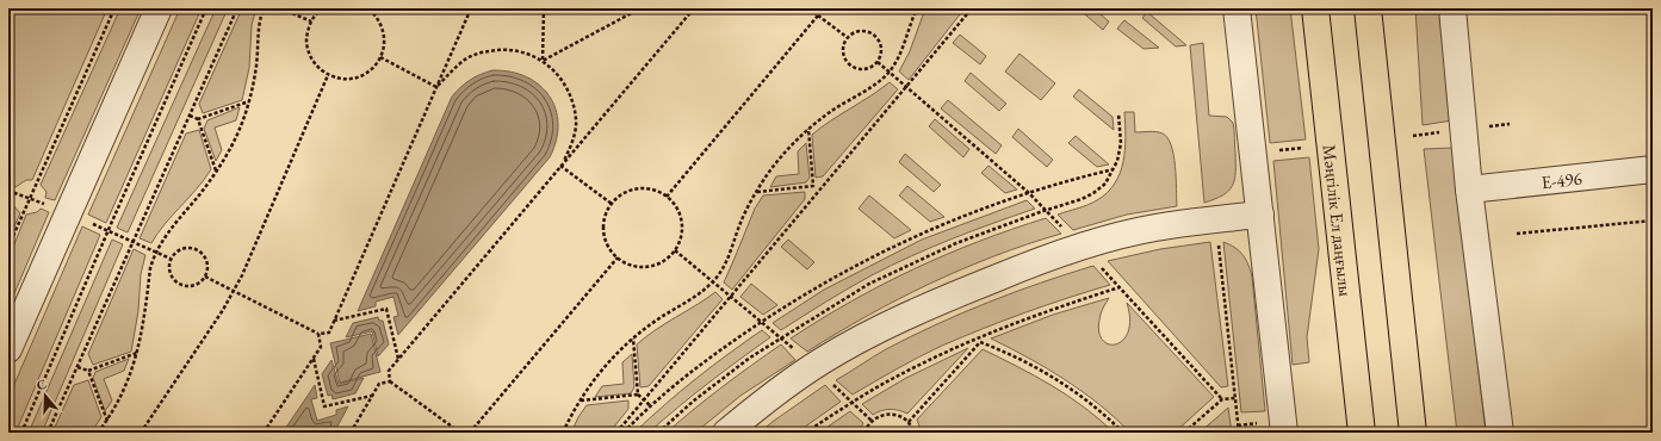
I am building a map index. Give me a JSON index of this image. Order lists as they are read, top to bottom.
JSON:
{
  "streets": {
    "main road": ["Мәңгілік Ел даңғылы"],
    "street": ["E-496"]
  },
  "north": "top"
}
